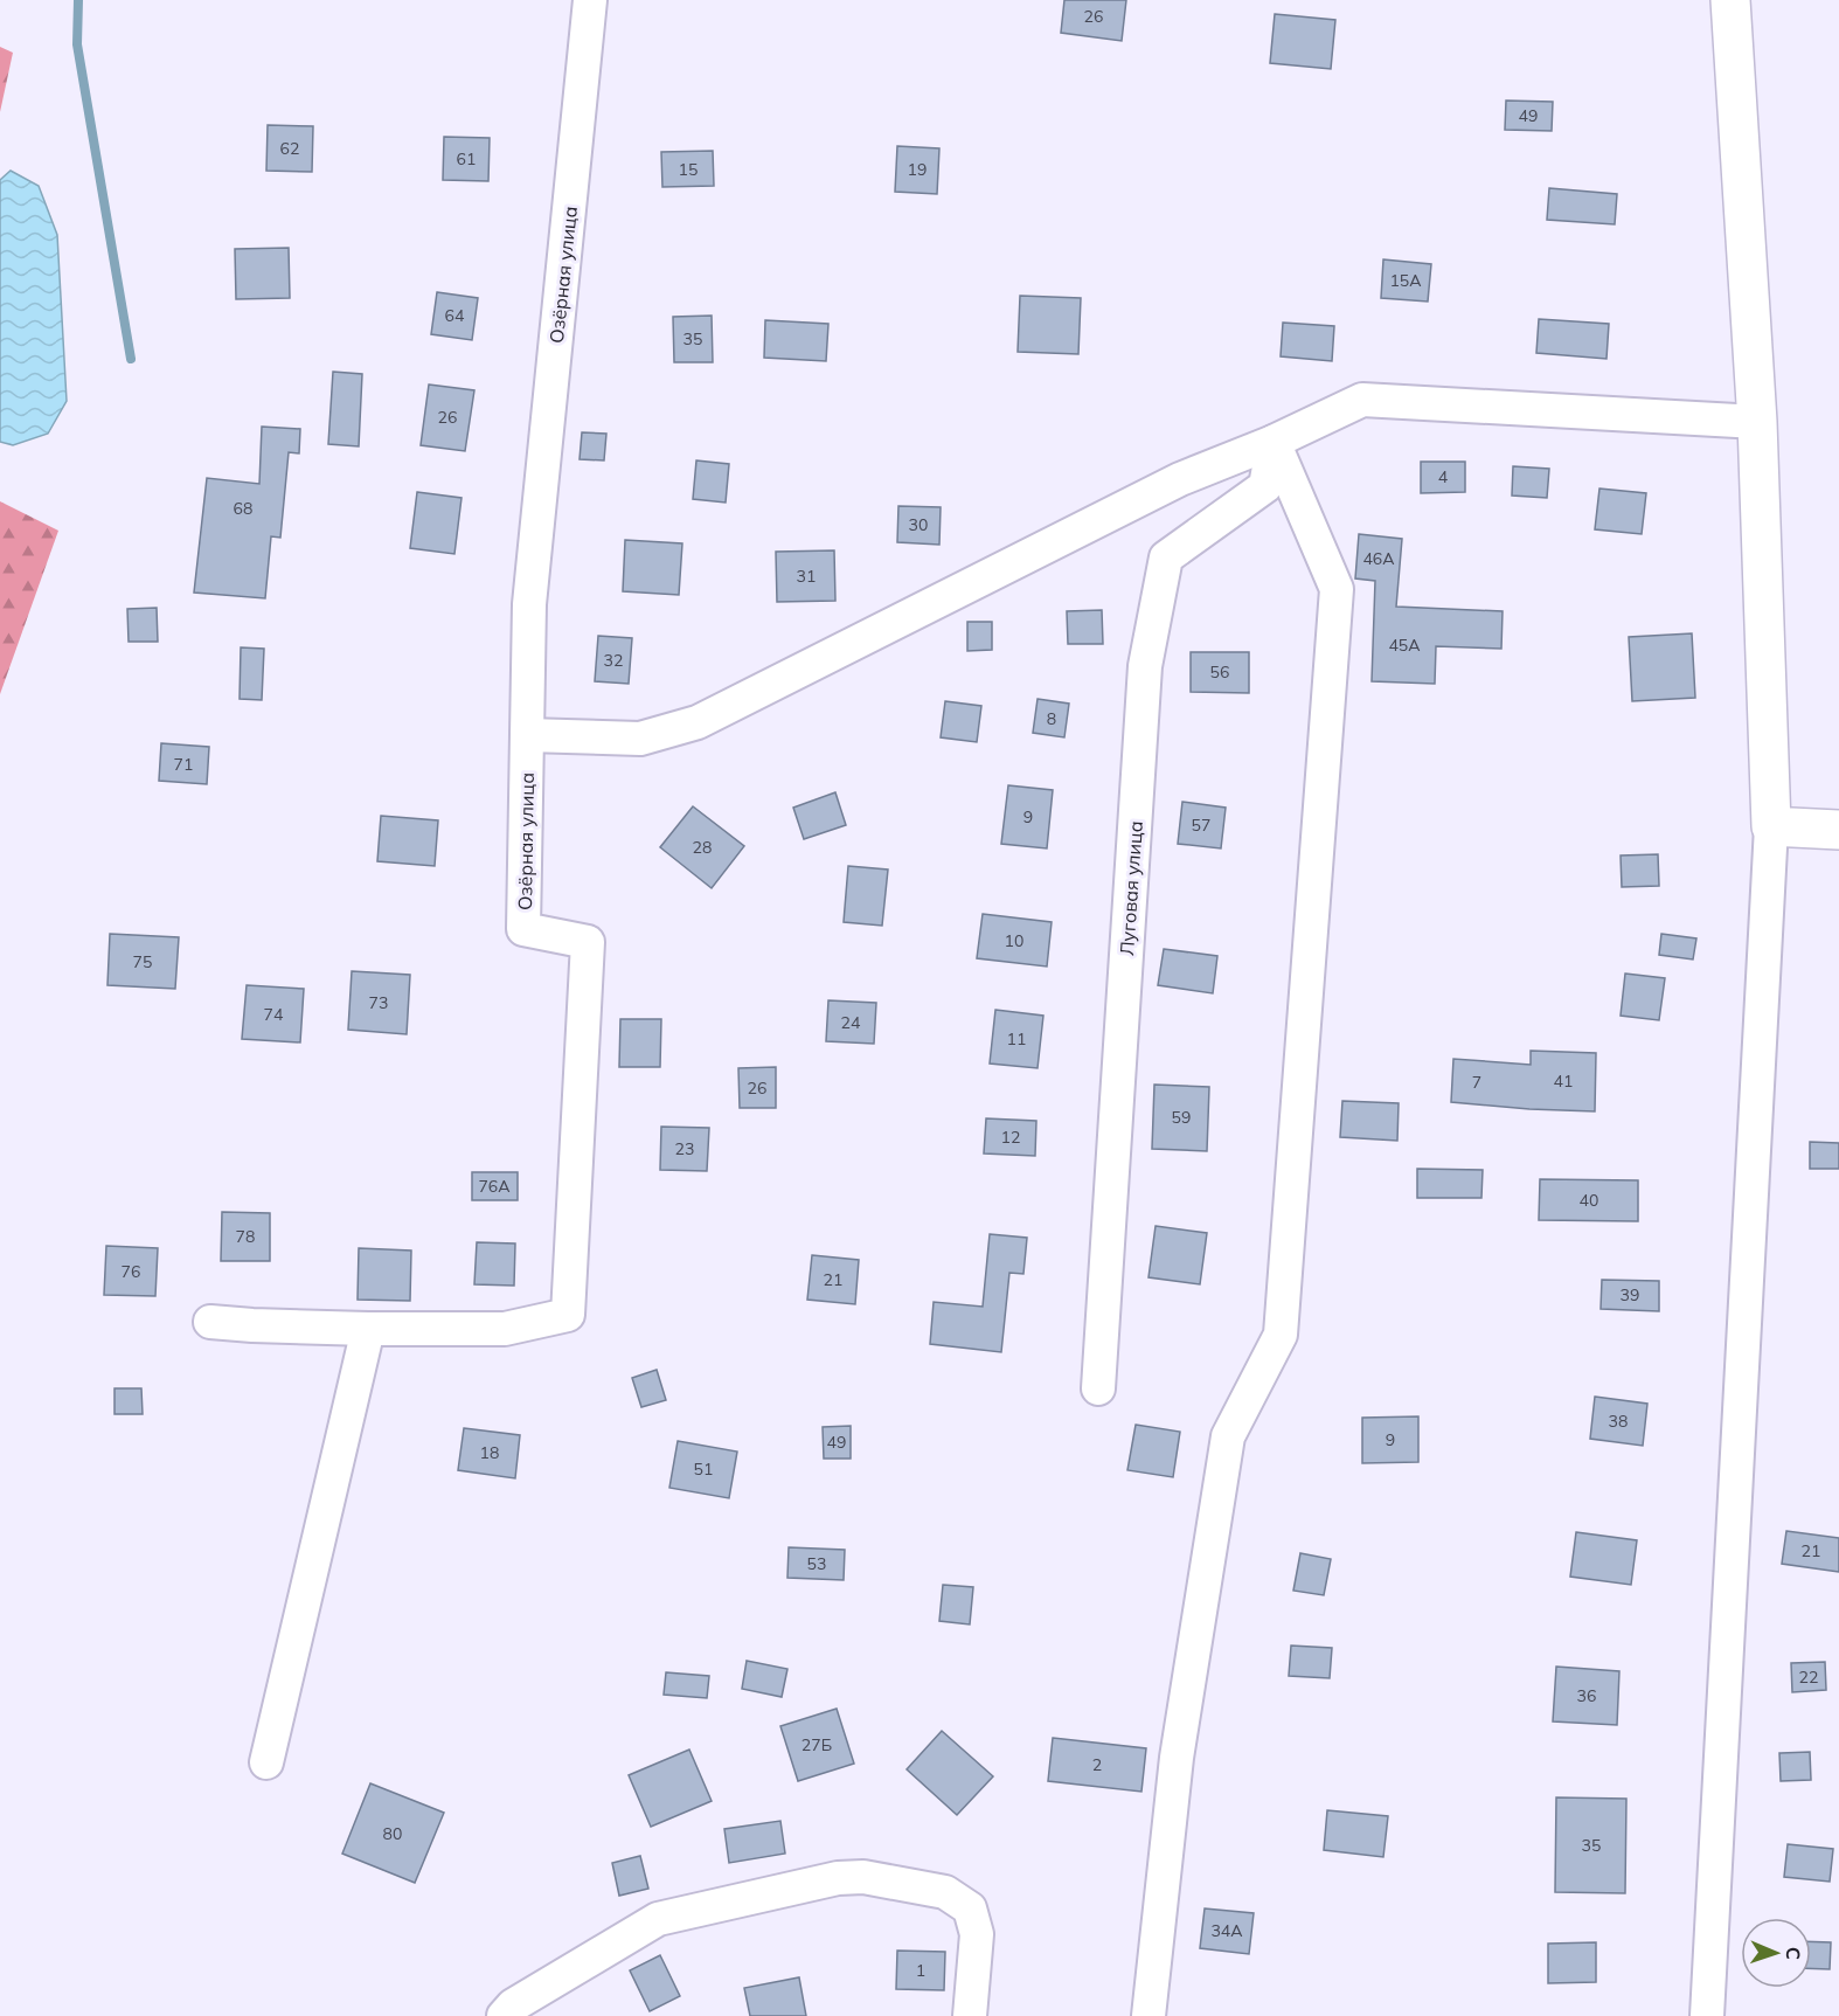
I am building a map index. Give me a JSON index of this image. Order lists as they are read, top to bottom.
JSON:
{
  "streets": {
    "street": ["Озёрная улица", "Луговая улица"]
  },
  "house_numbers": [
    "26",
    "49",
    "62",
    "61",
    "15",
    "19",
    "15А",
    "64",
    "35",
    "26",
    "4",
    "68",
    "30",
    "46А",
    "31",
    "45А",
    "32",
    "56",
    "8",
    "71",
    "9",
    "57",
    "28",
    "10",
    "75",
    "73",
    "74",
    "24",
    "11",
    "41",
    "7",
    "26",
    "59",
    "12",
    "23",
    "76А",
    "40",
    "78",
    "76",
    "21",
    "39",
    "38",
    "9",
    "49",
    "18",
    "51",
    "21",
    "53",
    "22",
    "36",
    "27Б",
    "2",
    "80",
    "35",
    "34А",
    "1"
  ],
  "north": "right"
}
